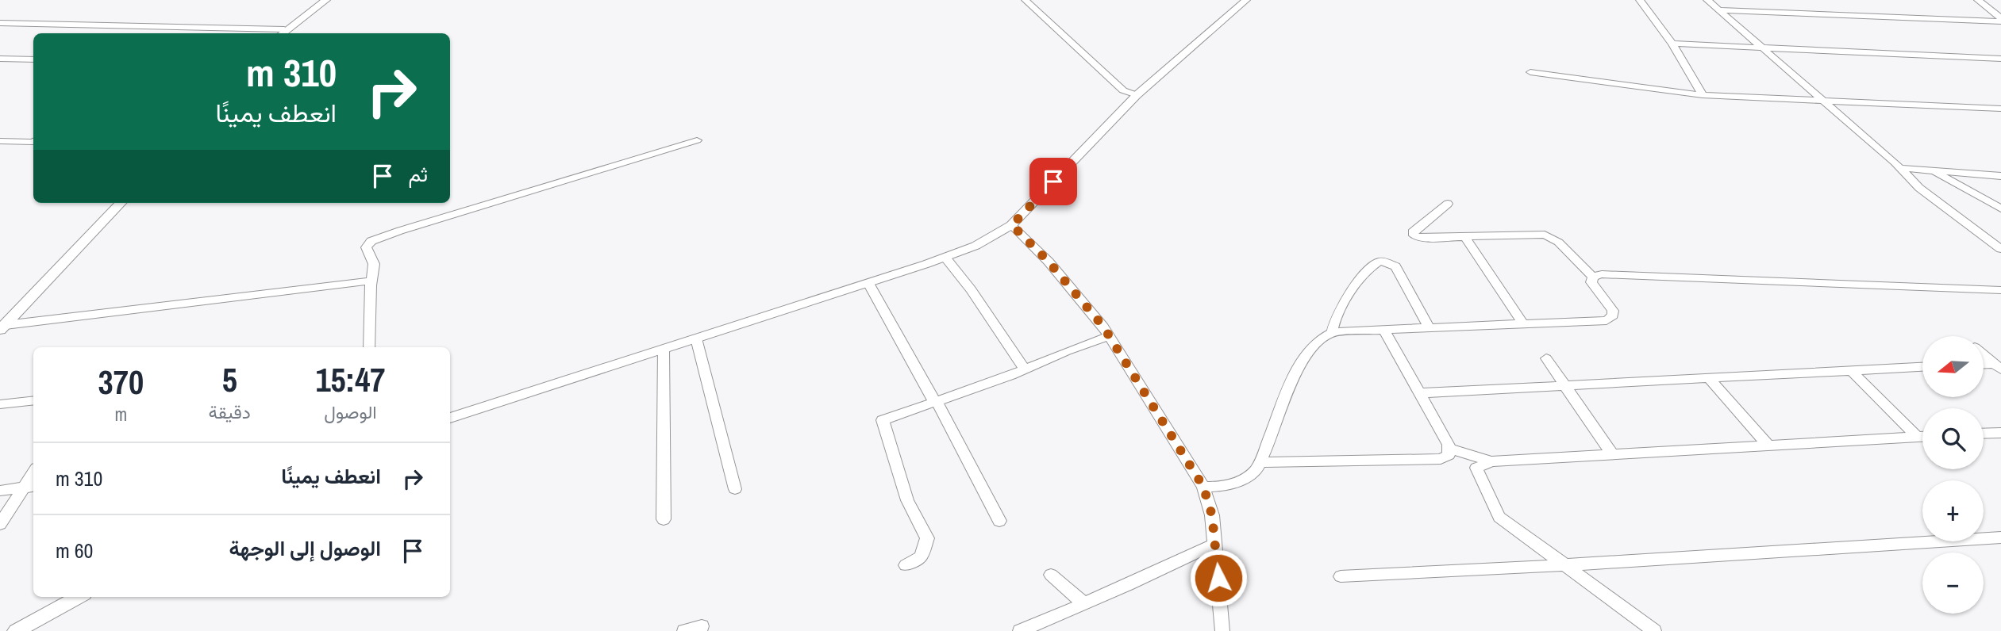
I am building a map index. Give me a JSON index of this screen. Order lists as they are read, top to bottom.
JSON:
{
  "north": "left",
  "page": {
    "turn": ["310 m", "انعطف يمينًا"],
    "then": "ثم",
    "map_buttons": ["+", "−"],
    "eta": [
      "15:47",
      "الوصول",
      "5",
      "دقيقة",
      "370",
      "m"
    ],
    "list": [
      {
        "name": "انعطف يمينًا",
        "value": "310 m"
      },
      {
        "name": "الوصول إلى الوجهة",
        "value": "60 m"
      }
    ]
  }
}
